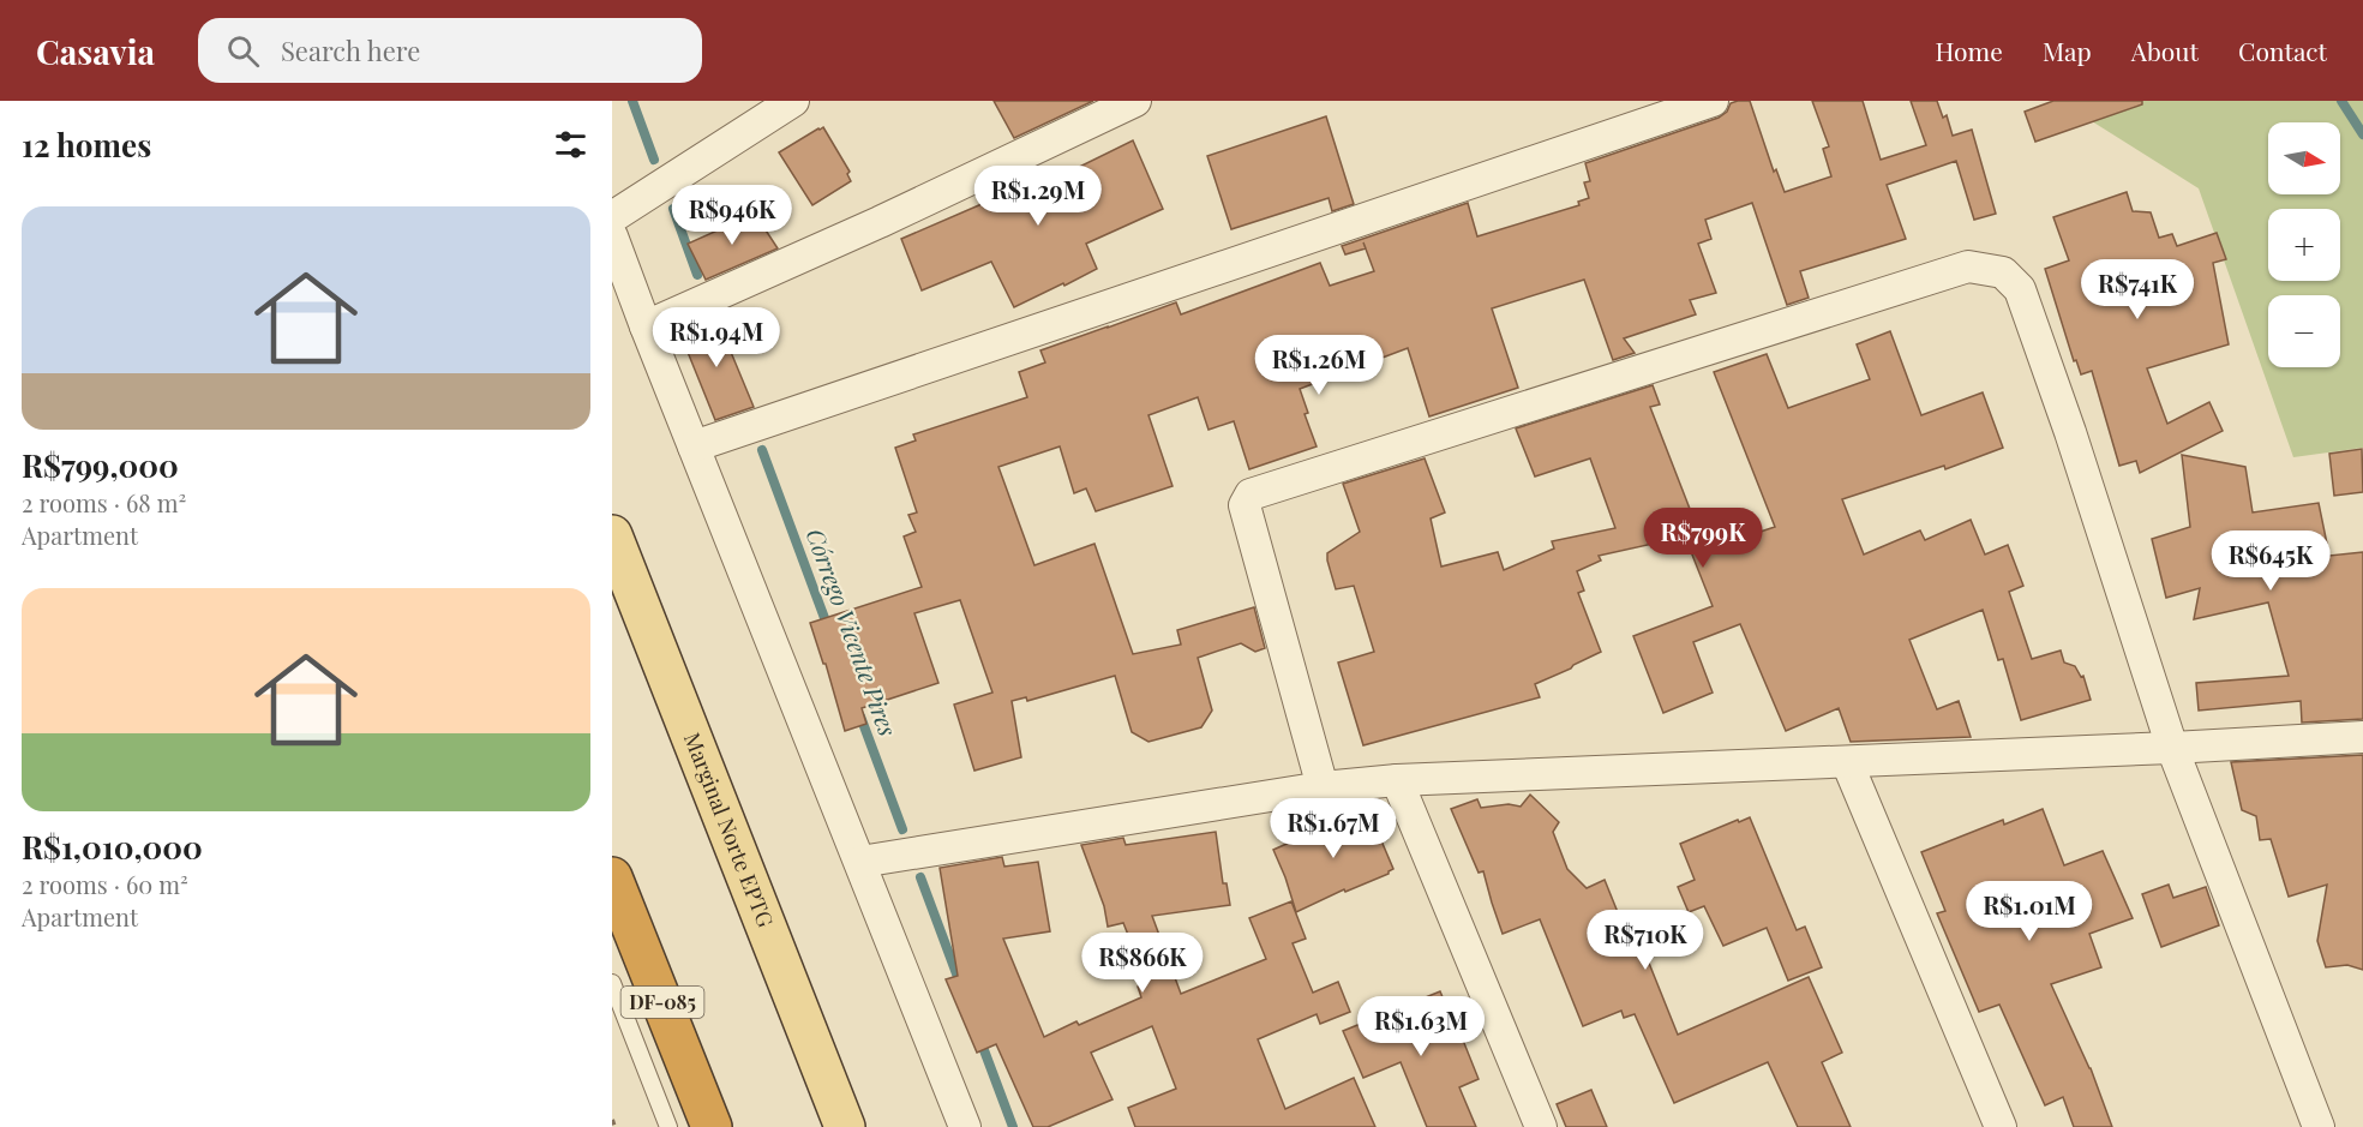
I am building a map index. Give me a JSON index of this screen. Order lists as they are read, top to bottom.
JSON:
{
  "streets": {
    "highway": ["DF-085"],
    "main road": ["Marginal Norte EPTG"]
  },
  "water": ["Córrego Vicente Pires"],
  "north": "right",
  "page": {
    "header": "Casavia",
    "search": "Search here",
    "nav": [
      "Home",
      "Map",
      "About",
      "Contact"
    ],
    "heading": "12 homes",
    "map_buttons": ["+", "−"],
    "price": [
      "R$1.29M",
      "R$946K",
      "R$741K",
      "R$1.94M",
      "R$1.26M",
      "R$799K",
      "R$645K",
      "R$1.67M",
      "R$1.01M",
      "R$710K",
      "R$866K",
      "R$1.63M"
    ],
    "list": [
      {
        "name": "R$799,000",
        "note": "2 rooms · 68 m² · Apartment"
      },
      {
        "name": "R$1,010,000",
        "note": "2 rooms · 60 m² · Apartment"
      }
    ]
  }
}
